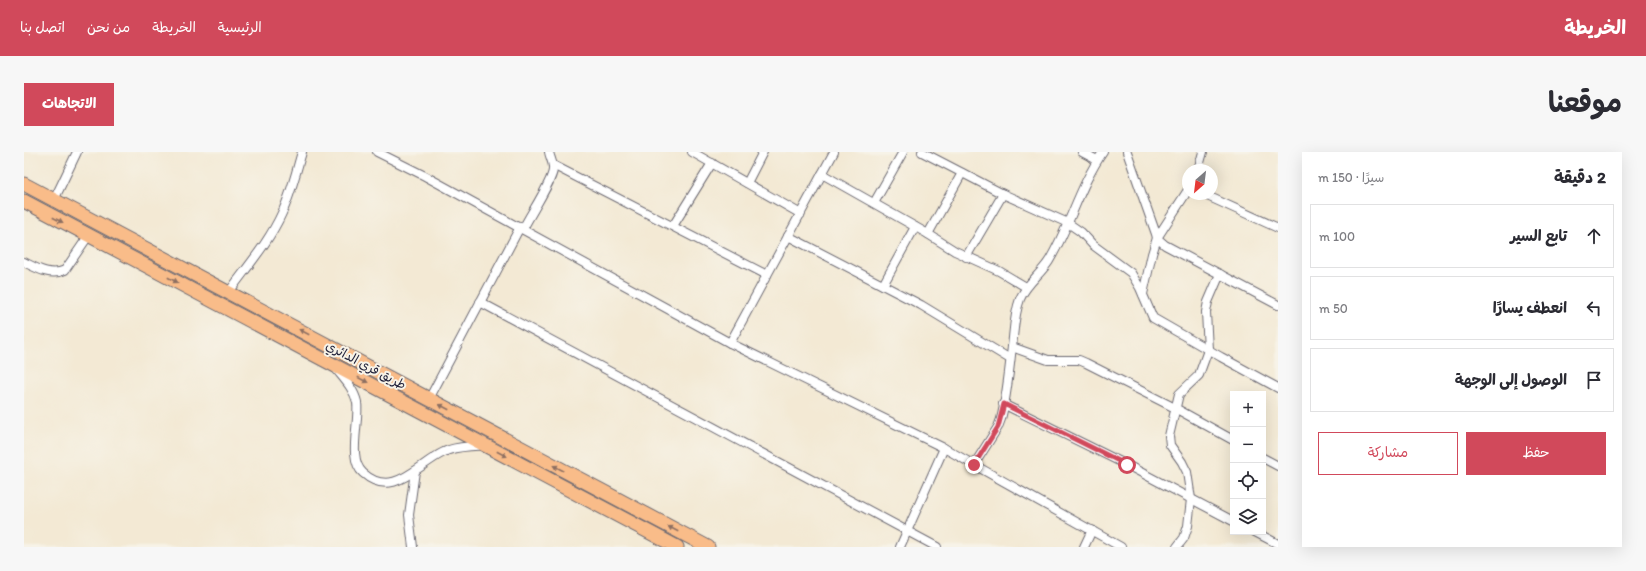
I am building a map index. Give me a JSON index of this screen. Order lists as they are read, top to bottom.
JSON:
{
  "streets": {
    "highway": ["طريق قري الدائري"]
  },
  "north": "bottom left",
  "page": {
    "header": "الخريطة",
    "nav": [
      "الرئيسية",
      "الخريطة",
      "من نحن",
      "اتصل بنا"
    ],
    "title": "موقعنا",
    "buttons": [
      "الاتجاهات",
      ["حفظ", "مشاركة"]
    ],
    "heading": ["2 دقيقة", "سيرًا · 150 m"],
    "list": [
      ["تابع السير", "100 m"],
      ["انعطف يسارًا", "50 m"],
      "الوصول إلى الوجهة"
    ],
    "map_buttons": ["+", "−"]
  }
}
